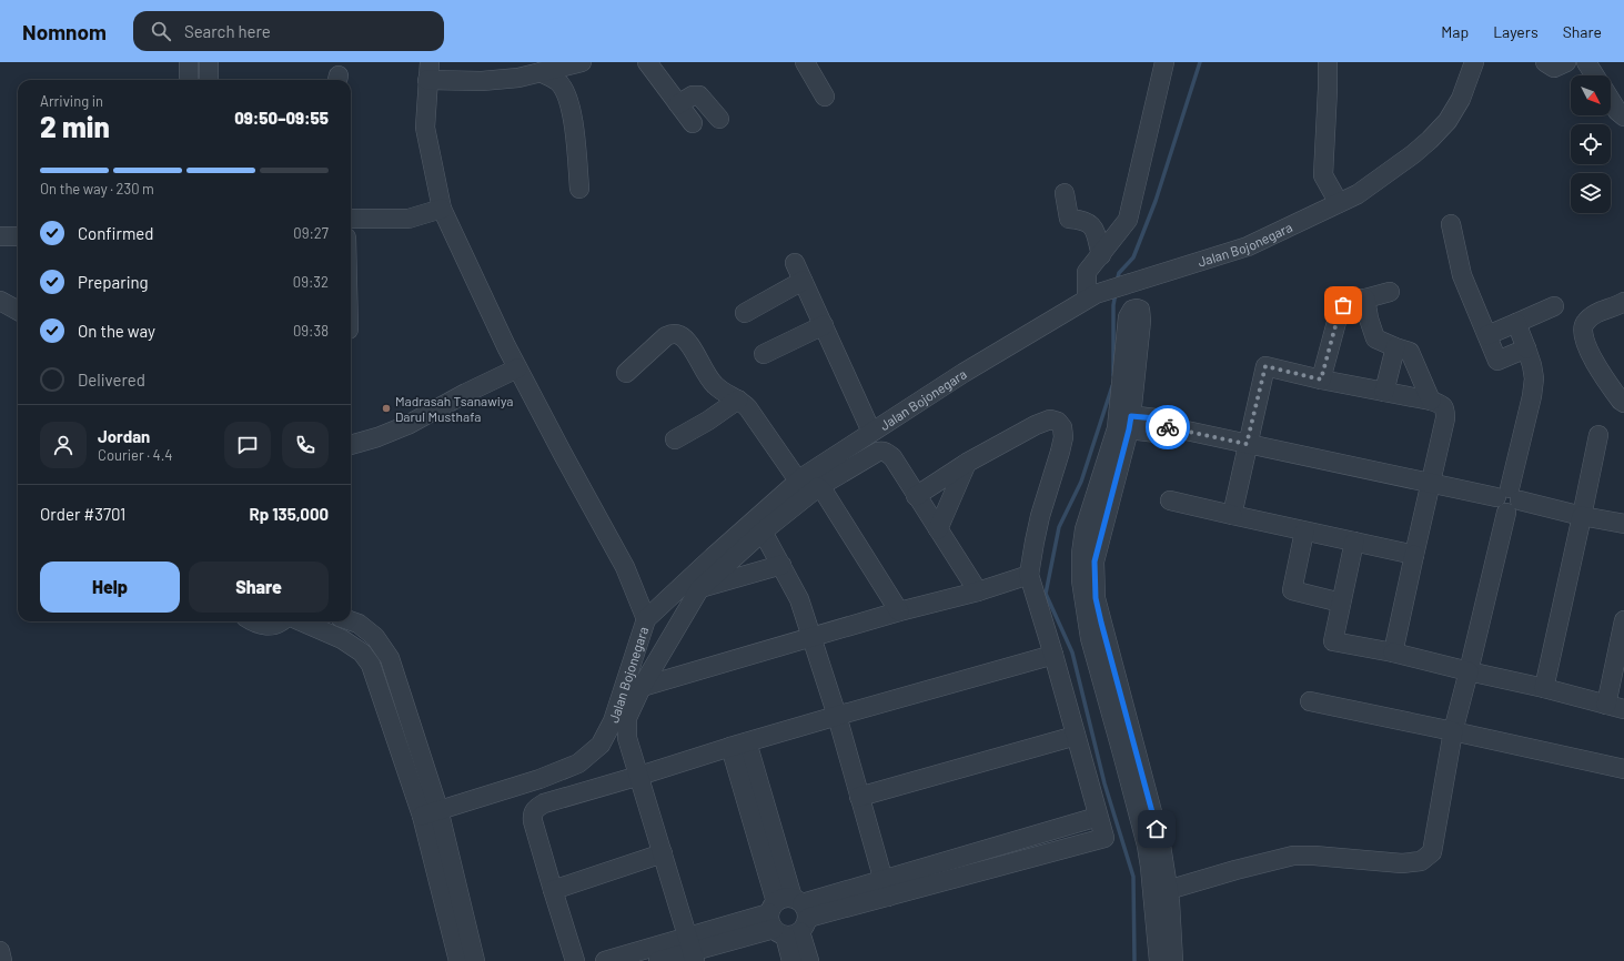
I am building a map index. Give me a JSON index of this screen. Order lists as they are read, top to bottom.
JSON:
{
  "streets": {
    "street": ["Jalan Bojonegara"]
  },
  "places": ["Madrasah Tsanawiya Darul Musthafa"],
  "north": "bottom right",
  "page": {
    "header": "Nomnom",
    "search": "Search here",
    "nav": ["Map", "Layers", "Share"],
    "heading": ["2 min", "Arriving in", "09:50–09:55"],
    "panel": [
      "Jordan",
      "Courier · 4.4",
      "Order #3701",
      "Rp 135,000"
    ],
    "bar": "On the way · 230 m",
    "list": [
      ["Confirmed", "09:27"],
      ["Preparing", "09:32"],
      ["On the way", "09:38"],
      "Delivered"
    ],
    "buttons": ["Help", "Share"]
  }
}
